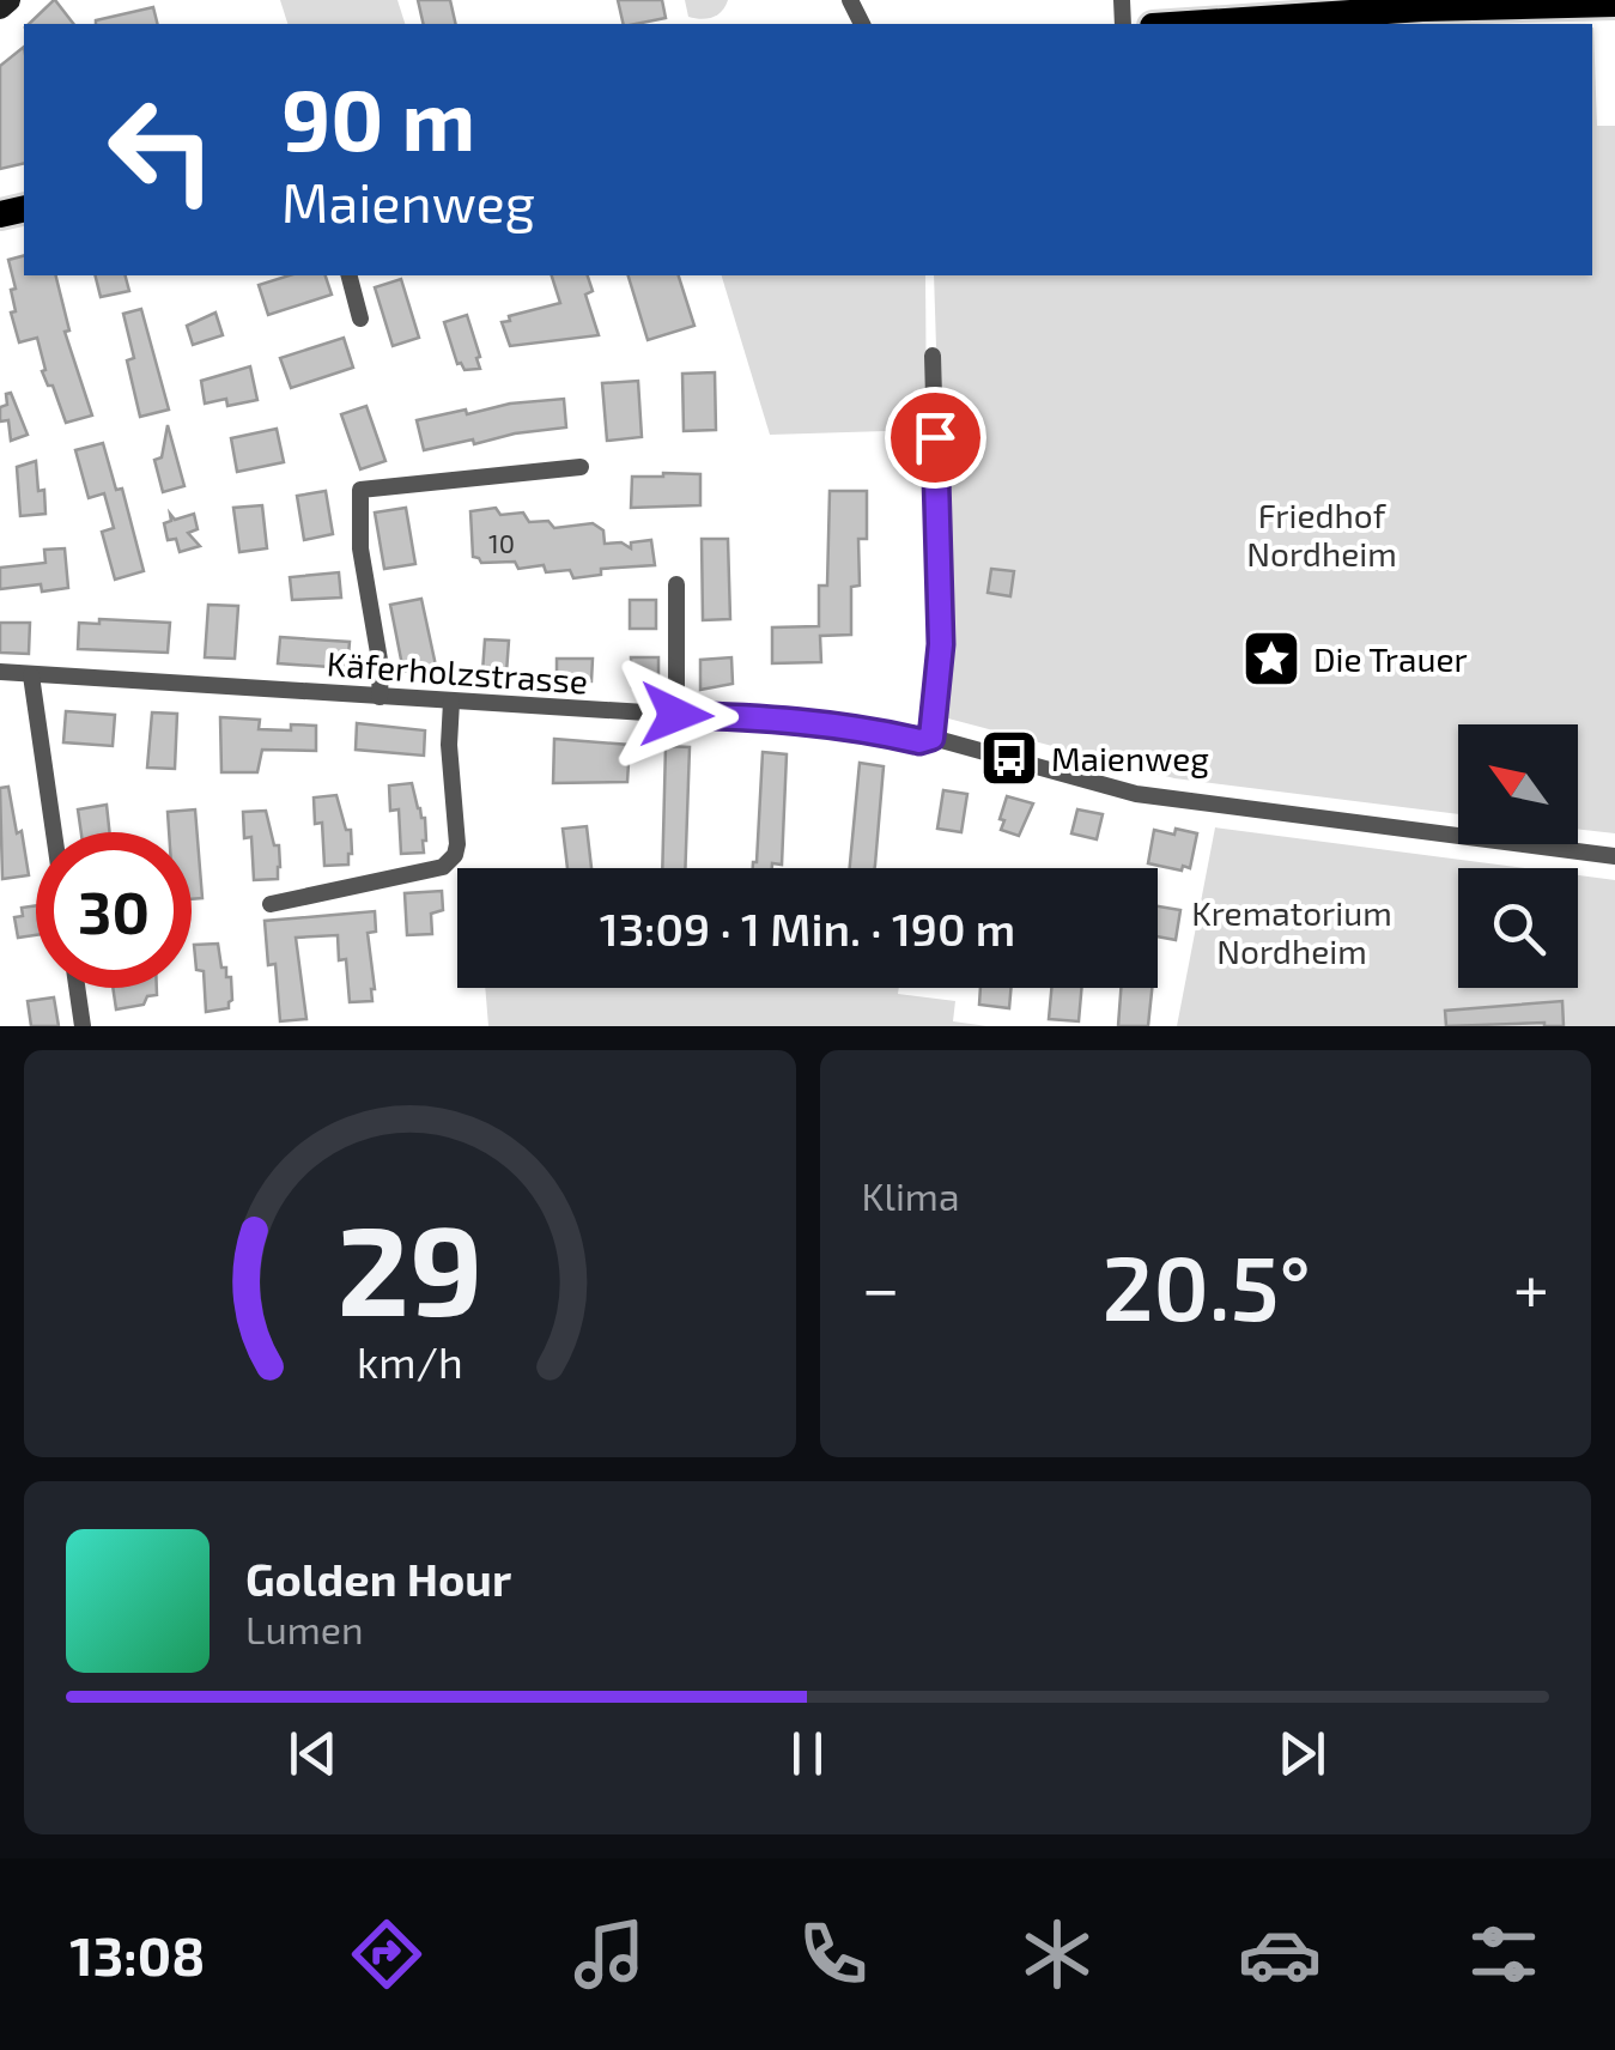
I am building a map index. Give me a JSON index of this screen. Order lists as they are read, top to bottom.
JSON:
{
  "streets": {
    "street": ["Käferholzstrasse"]
  },
  "parks": ["Friedhof Nordheim", "Krematorium Nordheim"],
  "places": {
    "place": ["Die Trauer"],
    "bus stop": ["Maienweg"]
  },
  "house_numbers": ["10"],
  "north": "top left",
  "page": {
    "turn": ["90 m", "Maienweg"],
    "limit": "30",
    "trip": "13:09 · 1 Min. · 190 m",
    "tile": "Klima",
    "heat": ["−", "20.5°", "+"],
    "song": ["Golden Hour", "Lumen"],
    "tabs": "13:08",
    "gauge": ["29", "km/h"]
  }
}
